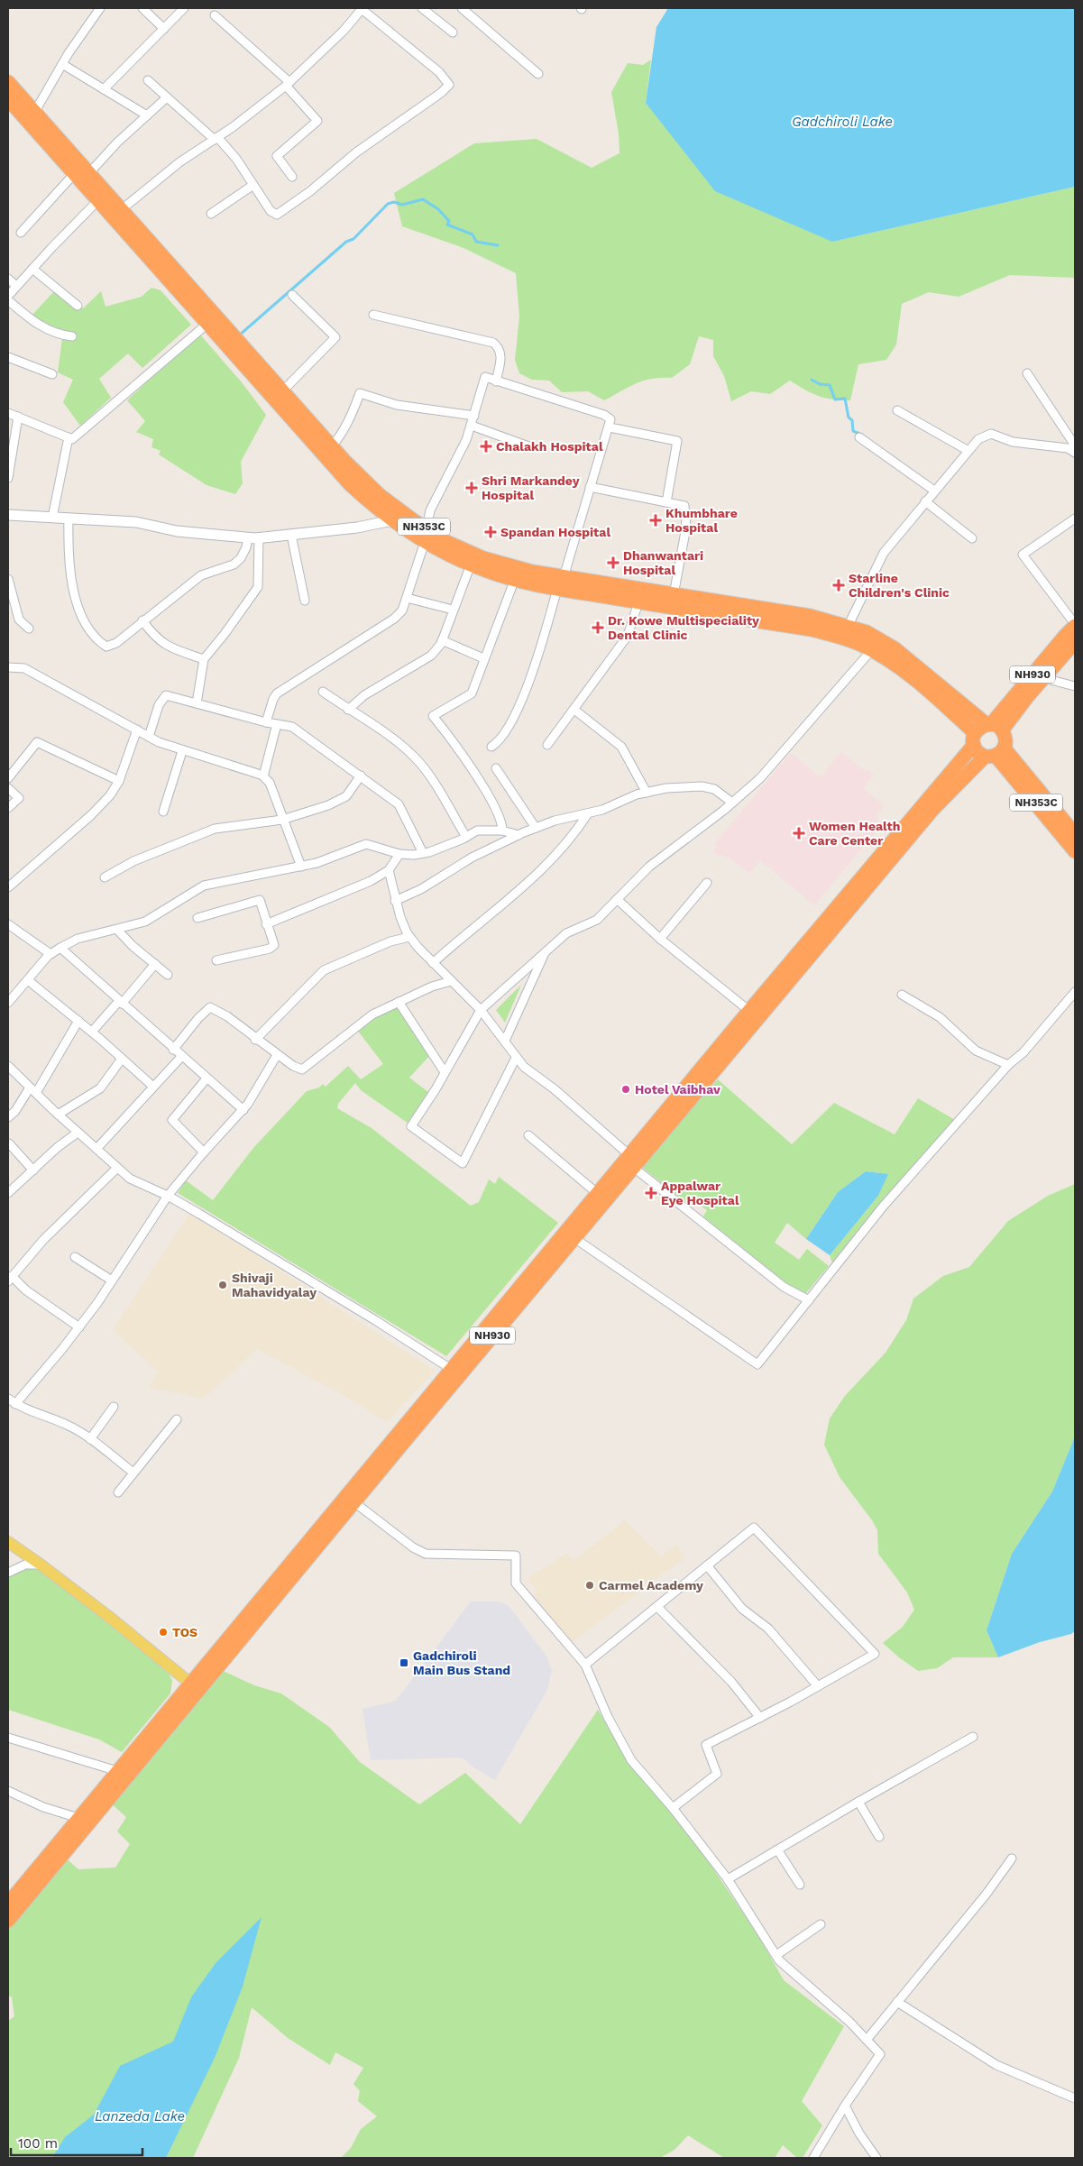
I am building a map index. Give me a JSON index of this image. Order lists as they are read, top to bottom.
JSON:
{
  "streets": {
    "highway": ["NH353C", "NH930"]
  },
  "crossings": [
    ["NH353C", "NH930"]
  ],
  "water": ["Gadchiroli Lake", "Lanzeda Lake"],
  "places": {
    "health": [
      "Chalakh Hospital",
      "Shri Markandey Hospital",
      "Khumbhare Hospital",
      "Spandan Hospital",
      "Dhanwantari Hospital",
      "Starline Children's Clinic",
      "Dr. Kowe Multispeciality Dental Clinic",
      "Women Health Care Center",
      "Appalwar Eye Hospital"
    ],
    "other": [
      "Hotel Vaibhav",
      "Shivaji Mahavidyalay",
      "Carmel Academy",
      "TOS"
    ],
    "transit": ["Gadchiroli Main Bus Stand"]
  },
  "scale_bar": "100 m"
}
